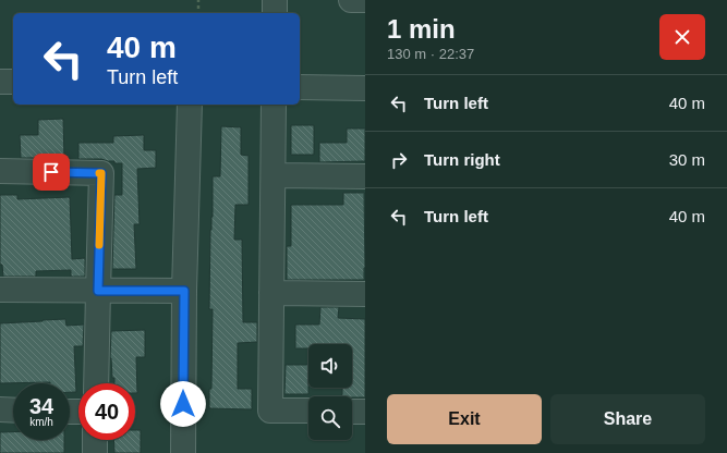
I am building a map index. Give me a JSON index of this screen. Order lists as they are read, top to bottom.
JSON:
{
  "page": {
    "heading": ["1 min", "130 m · 22:37"],
    "turn": ["40 m", "Turn left"],
    "list": [
      {
        "name": "Turn left",
        "value": "40 m"
      },
      {
        "name": "Turn right",
        "value": "30 m"
      },
      {
        "name": "Turn left",
        "value": "40 m"
      }
    ],
    "speed": "34 km/h",
    "limit": "40",
    "buttons": ["Exit", "Share"]
  }
}
